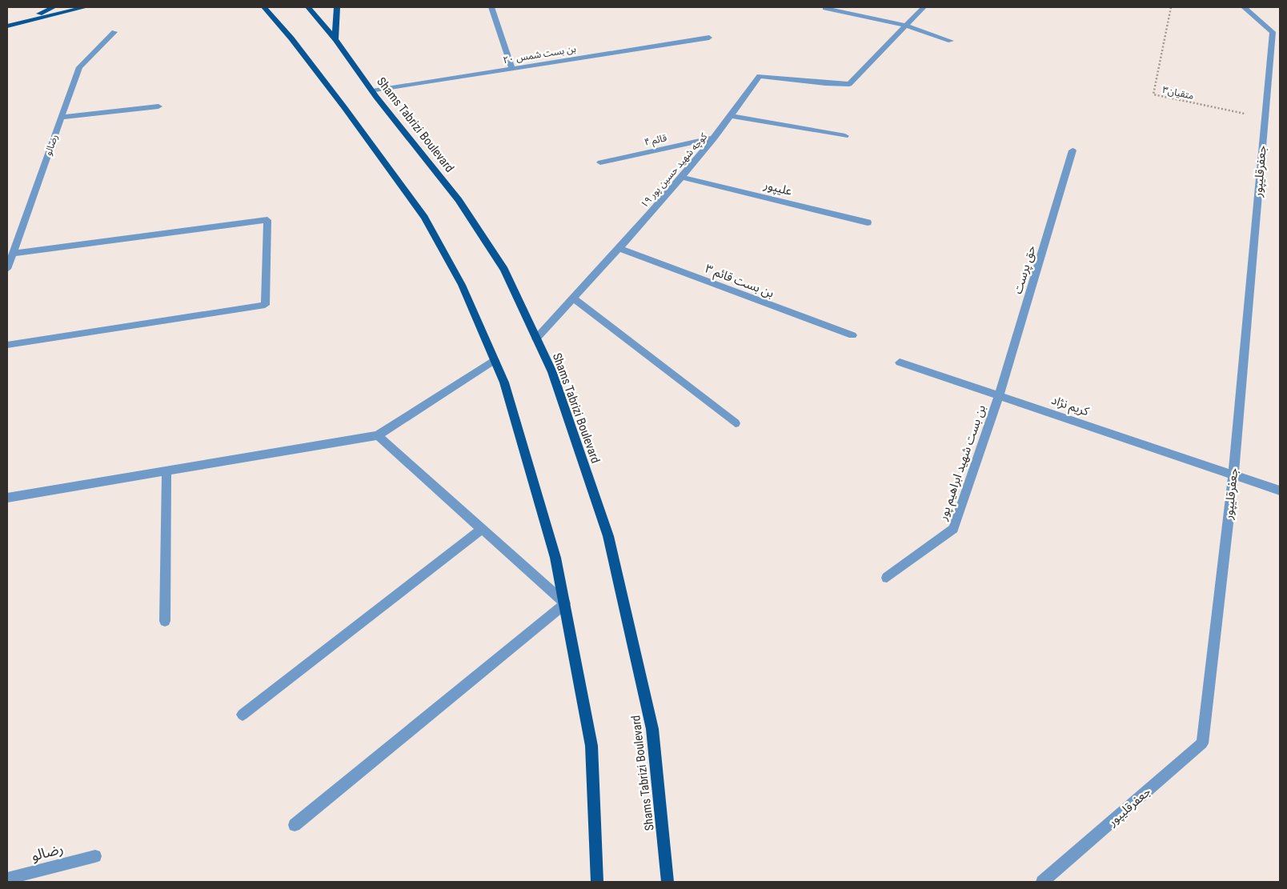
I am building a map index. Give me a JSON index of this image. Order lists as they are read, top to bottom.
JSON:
{
  "streets": {
    "main road": ["Shams Tabrizi Boulevard"],
    "street": [
      "بن بست شمس ۲۰",
      "قائم ۴",
      "رضالو",
      "کوچه شهید حسین پور ۱۹",
      "جعفرقلیپور",
      "علیپور",
      "حق پرست",
      "بن بست قائم ۳",
      "کریم نژاد",
      "بن بست شهید ابراهیم پور"
    ],
    "path": ["متقیان۳"]
  },
  "crossings": [
    ["بن بست شمس ۲۰", "Shams Tabrizi Boulevard"],
    ["متقیان۳", "جعفرقلیپور"],
    ["Shams Tabrizi Boulevard", "کوچه شهید حسین پور ۱۹"],
    ["قائم ۴", "کوچه شهید حسین پور ۱۹"],
    ["کوچه شهید حسین پور ۱۹", "علیپور"],
    ["کوچه شهید حسین پور ۱۹", "بن بست قائم ۳"],
    ["جعفرقلیپور", "کریم نژاد"],
    ["حق پرست", "کریم نژاد"],
    ["حق پرست", "بن بست شهید ابراهیم پور"],
    ["کریم نژاد", "بن بست شهید ابراهیم پور"]
  ]
}
